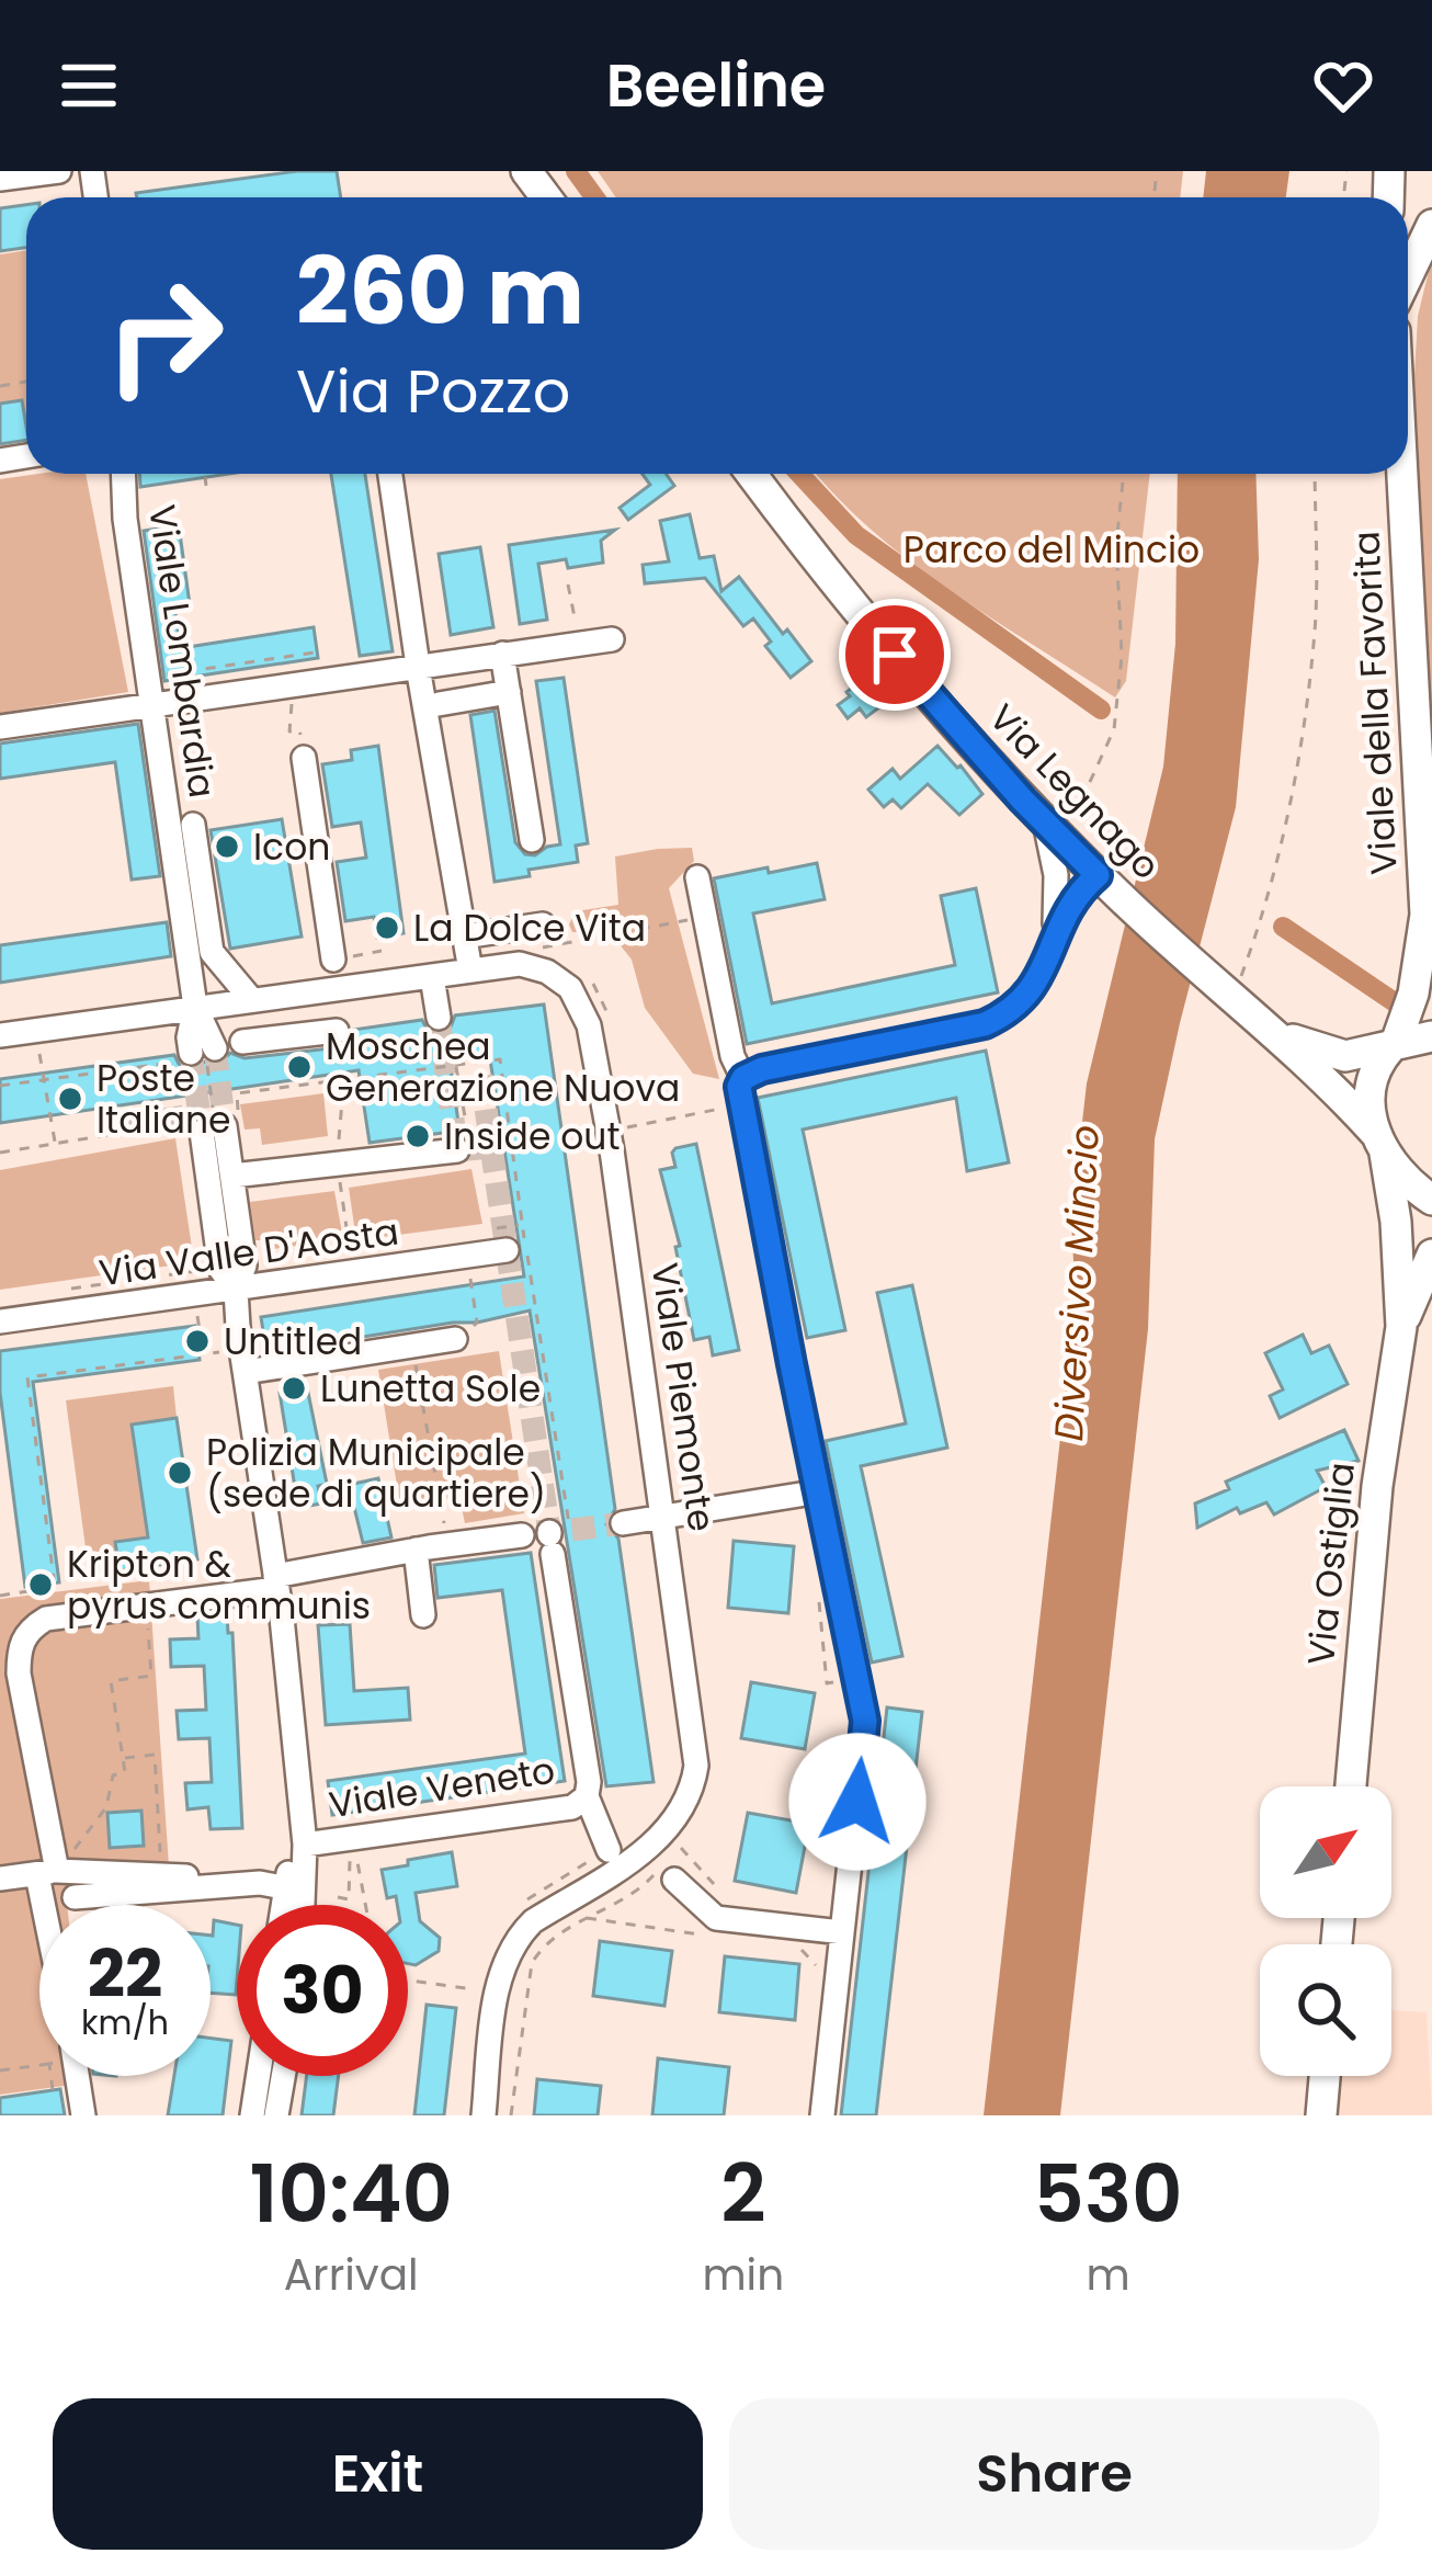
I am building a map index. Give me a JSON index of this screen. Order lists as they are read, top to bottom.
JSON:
{
  "streets": {
    "main road": ["Viale della Favorita", "Via Legnago", "Via Ostiglia"],
    "street": [
      "Viale Lombardia",
      "Via Valle D'Aosta",
      "Viale Piemonte",
      "Viale Veneto"
    ]
  },
  "crossings": [
    ["Viale Lombardia", "Viale Piemonte"],
    ["Viale della Favorita", "Via Legnago"],
    ["Via Legnago", "Via Ostiglia"]
  ],
  "water": ["Diversivo Mincio"],
  "parks": ["Parco del Mincio"],
  "places": [
    "Icon",
    "La Dolce Vita",
    "Moschea Generazione Nuova",
    "Poste Italiane",
    "Inside out",
    "Untitled",
    "Lunetta Sole",
    "Polizia Municipale (sede di quartiere)",
    "Kripton & pyrus communis"
  ],
  "north": "top right",
  "page": {
    "header": "Beeline",
    "turn": ["260 m", "Via Pozzo"],
    "speed": "22 km/h",
    "limit": "30",
    "eta": [
      "10:40",
      "Arrival",
      "2",
      "min",
      "530",
      "m"
    ],
    "buttons": ["Exit", "Share"]
  }
}
